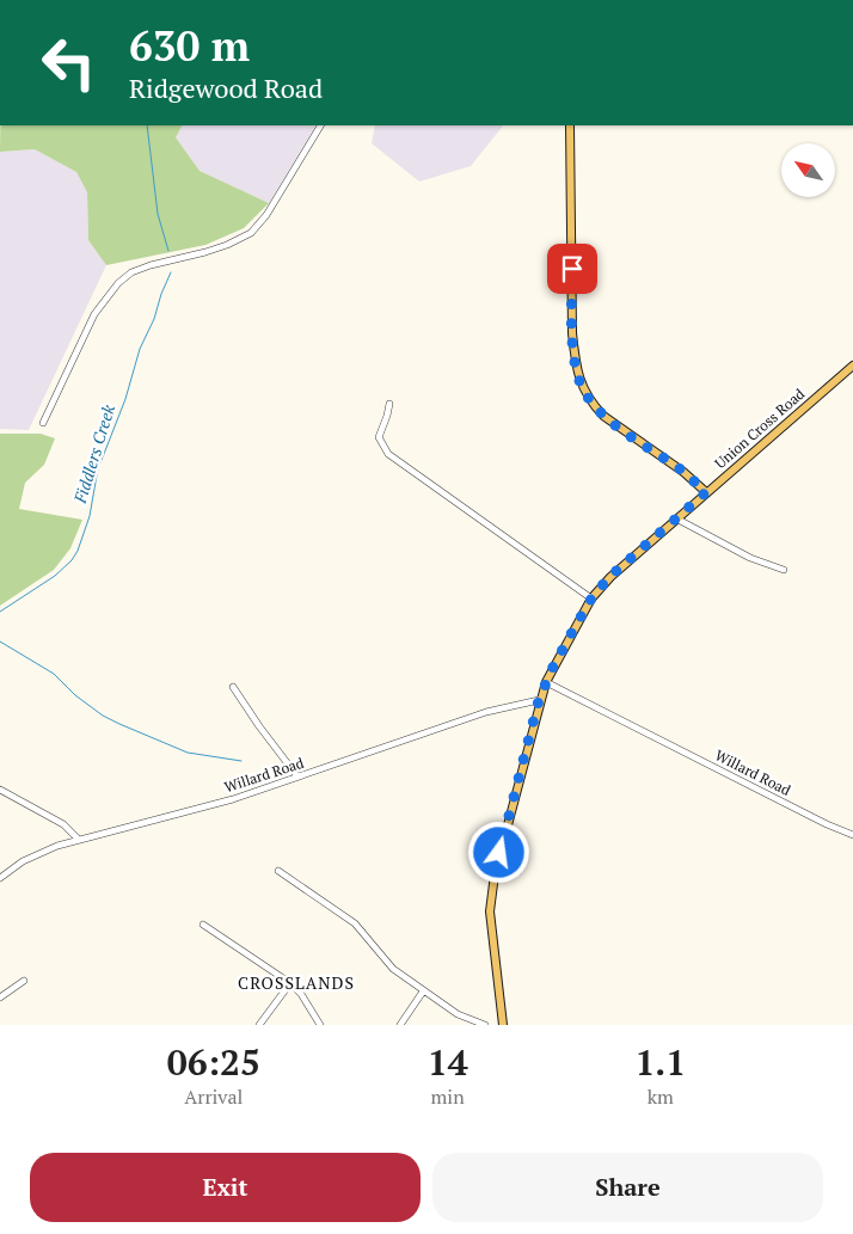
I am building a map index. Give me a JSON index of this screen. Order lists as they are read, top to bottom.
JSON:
{
  "streets": {
    "main road": ["Union Cross Road"],
    "street": ["Willard Road"]
  },
  "crossings": [
    ["Union Cross Road", "Willard Road"]
  ],
  "districts": ["CROSSLANDS"],
  "water": ["Fiddlers Creek"],
  "north": "top left",
  "page": {
    "turn": ["630 m", "Ridgewood Road"],
    "eta": [
      "06:25",
      "Arrival",
      "14",
      "min",
      "1.1",
      "km"
    ],
    "buttons": ["Exit", "Share"]
  }
}
